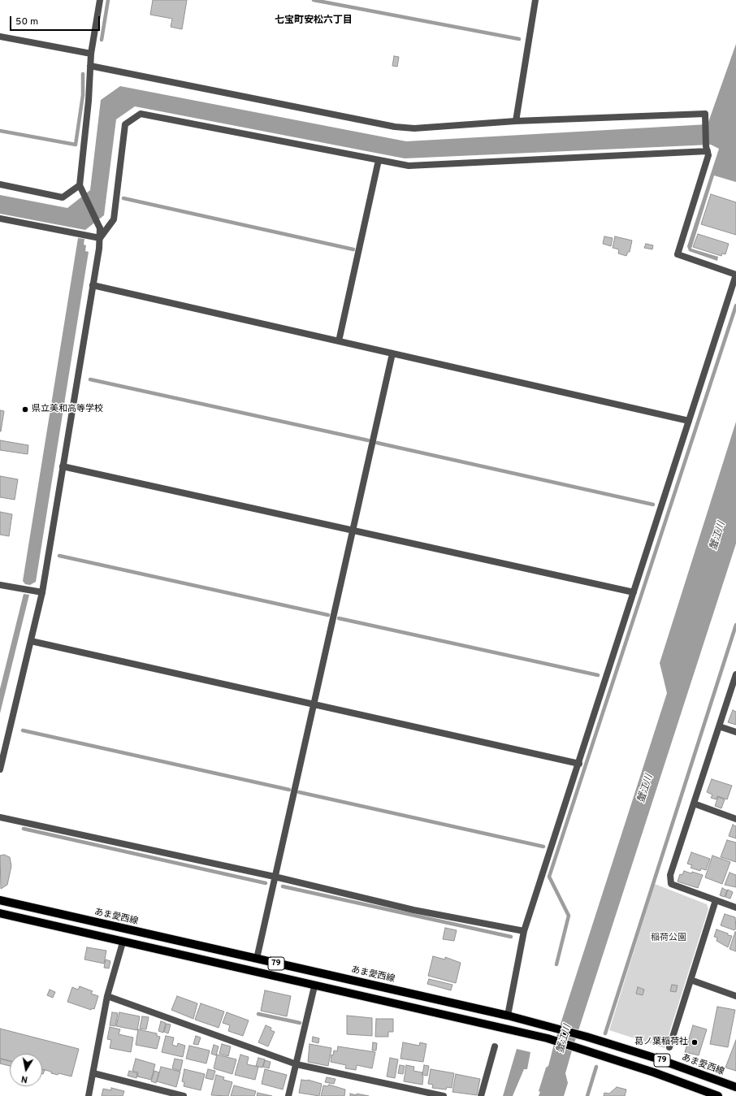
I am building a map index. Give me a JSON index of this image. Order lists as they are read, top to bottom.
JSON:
{
  "streets": {
    "main road": ["あま愛西線", "79"]
  },
  "districts": ["七宝町安松六丁目"],
  "water": ["蟹江川"],
  "parks": ["稲荷公園"],
  "places": ["県立美和高等学校", "葛ノ葉稲荷社"],
  "scale_bar": "50 m",
  "north": "bottom"
}
